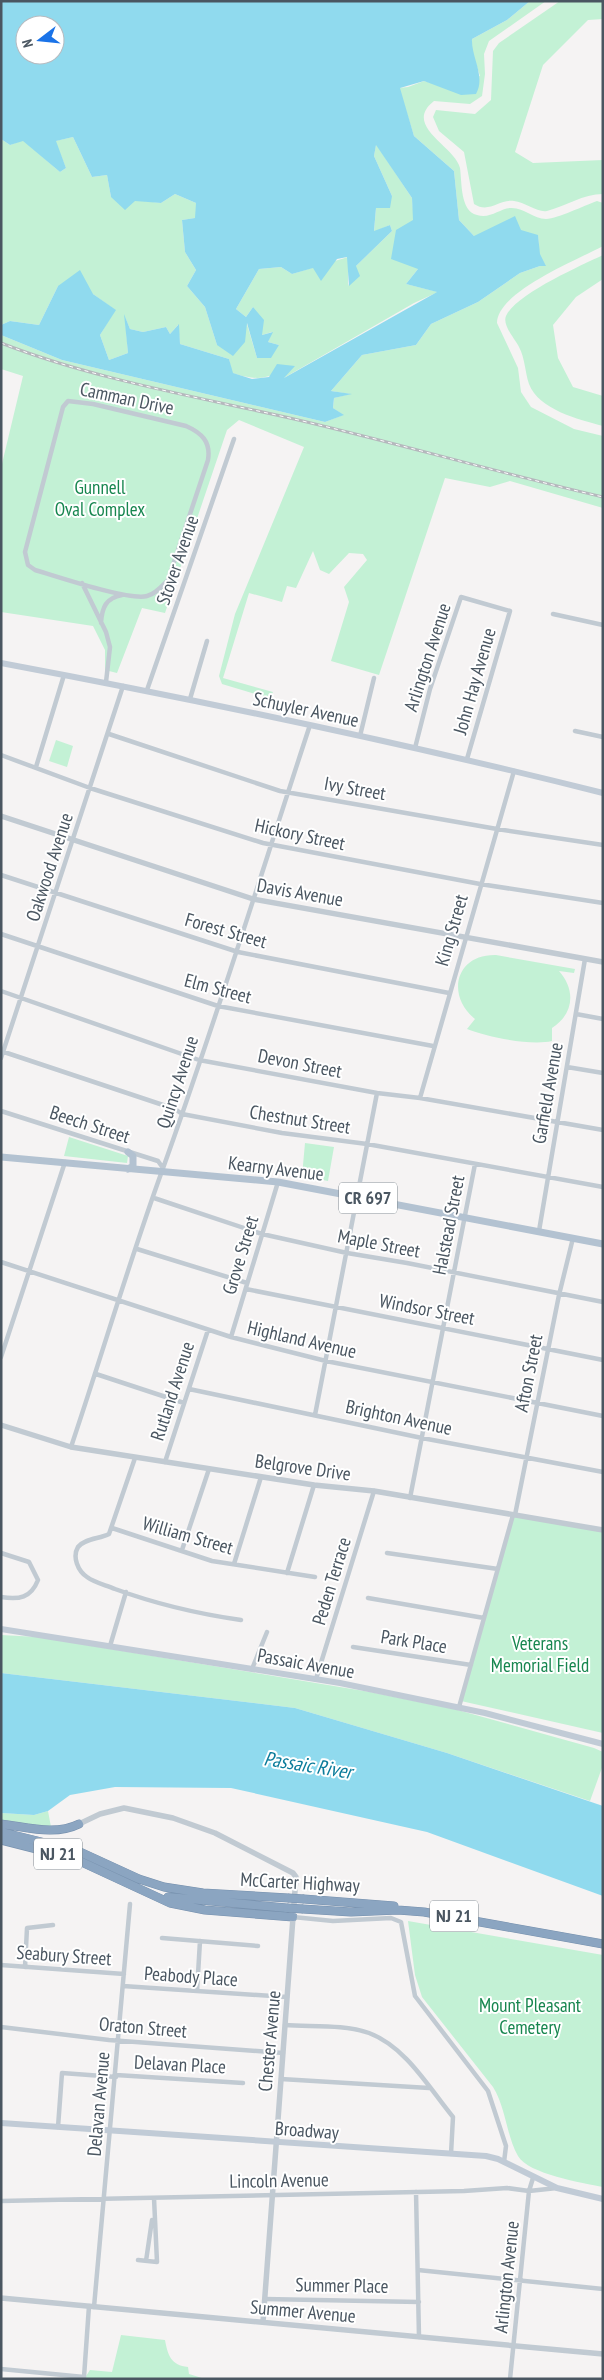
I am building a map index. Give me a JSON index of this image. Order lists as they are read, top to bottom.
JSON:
{
  "streets": {
    "highway": ["NJ 21", "McCarter Highway"],
    "main road": [
      "Schuyler Avenue",
      "Kearny Avenue",
      "CR 697",
      "Passaic Avenue",
      "Broadway"
    ],
    "street": [
      "Camman Drive",
      "Stover Avenue",
      "Arlington Avenue",
      "John Hay Avenue",
      "Ivy Street",
      "Hickory Street",
      "Oakwood Avenue",
      "Davis Avenue",
      "Forest Street",
      "King Street",
      "Elm Street",
      "Devon Street",
      "Quincy Avenue",
      "Garfield Avenue",
      "Chestnut Street",
      "Beech Street",
      "Halstead Street",
      "Maple Street",
      "Grove Street",
      "Windsor Street",
      "Highland Avenue",
      "Afton Street",
      "Rutland Avenue",
      "Brighton Avenue",
      "Belgrove Drive",
      "William Street",
      "Peden Terrace",
      "Park Place",
      "Seabury Street",
      "Peabody Place",
      "Oraton Street",
      "Chester Avenue",
      "Delavan Place",
      "Delavan Avenue",
      "Lincoln Avenue",
      "Summer Place",
      "Summer Avenue"
    ]
  },
  "crossings": [
    ["Stover Avenue", "Schuyler Avenue"],
    ["Arlington Avenue", "John Hay Avenue"],
    ["Arlington Avenue", "Schuyler Avenue"],
    ["Arlington Avenue", "Broadway"],
    ["Arlington Avenue", "Lincoln Avenue"],
    ["Arlington Avenue", "Summer Avenue"],
    ["John Hay Avenue", "Schuyler Avenue"],
    ["Schuyler Avenue", "Oakwood Avenue"],
    ["Schuyler Avenue", "King Street"],
    ["Schuyler Avenue", "Quincy Avenue"],
    ["Ivy Street", "Oakwood Avenue"],
    ["Ivy Street", "King Street"],
    ["Ivy Street", "Quincy Avenue"],
    ["Hickory Street", "Oakwood Avenue"],
    ["Hickory Street", "King Street"],
    ["Hickory Street", "Quincy Avenue"],
    ["Oakwood Avenue", "Davis Avenue"],
    ["Oakwood Avenue", "Forest Street"],
    ["Oakwood Avenue", "Elm Street"],
    ["Oakwood Avenue", "Devon Street"],
    ["Oakwood Avenue", "Chestnut Street"],
    ["Davis Avenue", "King Street"],
    ["Davis Avenue", "Quincy Avenue"],
    ["Davis Avenue", "Garfield Avenue"],
    ["Forest Street", "King Street"],
    ["Forest Street", "Quincy Avenue"],
    ["King Street", "Elm Street"],
    ["King Street", "Devon Street"],
    ["Elm Street", "Quincy Avenue"],
    ["Devon Street", "Quincy Avenue"],
    ["Devon Street", "Garfield Avenue"],
    ["Quincy Avenue", "Chestnut Street"],
    ["Quincy Avenue", "Beech Street"],
    ["Quincy Avenue", "Kearny Avenue"],
    ["Quincy Avenue", "Maple Street"],
    ["Quincy Avenue", "Windsor Street"],
    ["Quincy Avenue", "Highland Avenue"],
    ["Quincy Avenue", "Belgrove Drive"],
    ["Garfield Avenue", "Chestnut Street"],
    ["Garfield Avenue", "Kearny Avenue"],
    ["Chestnut Street", "Halstead Street"],
    ["Beech Street", "Kearny Avenue"],
    ["Kearny Avenue", "Halstead Street"],
    ["Kearny Avenue", "Grove Street"],
    ["Kearny Avenue", "Afton Street"],
    ["Halstead Street", "Maple Street"],
    ["Halstead Street", "Windsor Street"],
    ["Halstead Street", "Highland Avenue"],
    ["Halstead Street", "Brighton Avenue"],
    ["Halstead Street", "Belgrove Drive"],
    ["Maple Street", "Grove Street"],
    ["Maple Street", "Afton Street"],
    ["Grove Street", "Windsor Street"],
    ["Grove Street", "Highland Avenue"],
    ["Windsor Street", "Afton Street"],
    ["Highland Avenue", "Afton Street"],
    ["Highland Avenue", "Rutland Avenue"],
    ["Afton Street", "Brighton Avenue"],
    ["Afton Street", "Belgrove Drive"],
    ["Afton Street", "Park Place"],
    ["Afton Street", "Passaic Avenue"],
    ["Rutland Avenue", "Brighton Avenue"],
    ["Rutland Avenue", "Belgrove Drive"],
    ["Belgrove Drive", "Peden Terrace"],
    ["Peden Terrace", "Passaic Avenue"],
    ["NJ 21", "McCarter Highway"],
    ["Seabury Street", "Delavan Avenue"],
    ["Peabody Place", "Chester Avenue"],
    ["Peabody Place", "Delavan Avenue"],
    ["Oraton Street", "Chester Avenue"],
    ["Oraton Street", "Delavan Avenue"],
    ["Chester Avenue", "Broadway"],
    ["Chester Avenue", "Lincoln Avenue"],
    ["Chester Avenue", "Summer Place"],
    ["Chester Avenue", "Summer Avenue"],
    ["Delavan Place", "Delavan Avenue"],
    ["Delavan Place", "Broadway"],
    ["Delavan Avenue", "Broadway"],
    ["Delavan Avenue", "Lincoln Avenue"],
    ["Delavan Avenue", "Summer Avenue"],
    ["Broadway", "Lincoln Avenue"]
  ],
  "water": ["Passaic River"],
  "parks": ["Gunnell Oval Complex", "Veterans Memorial Field", "Mount Pleasant Cemetery"],
  "north": "left"
}
